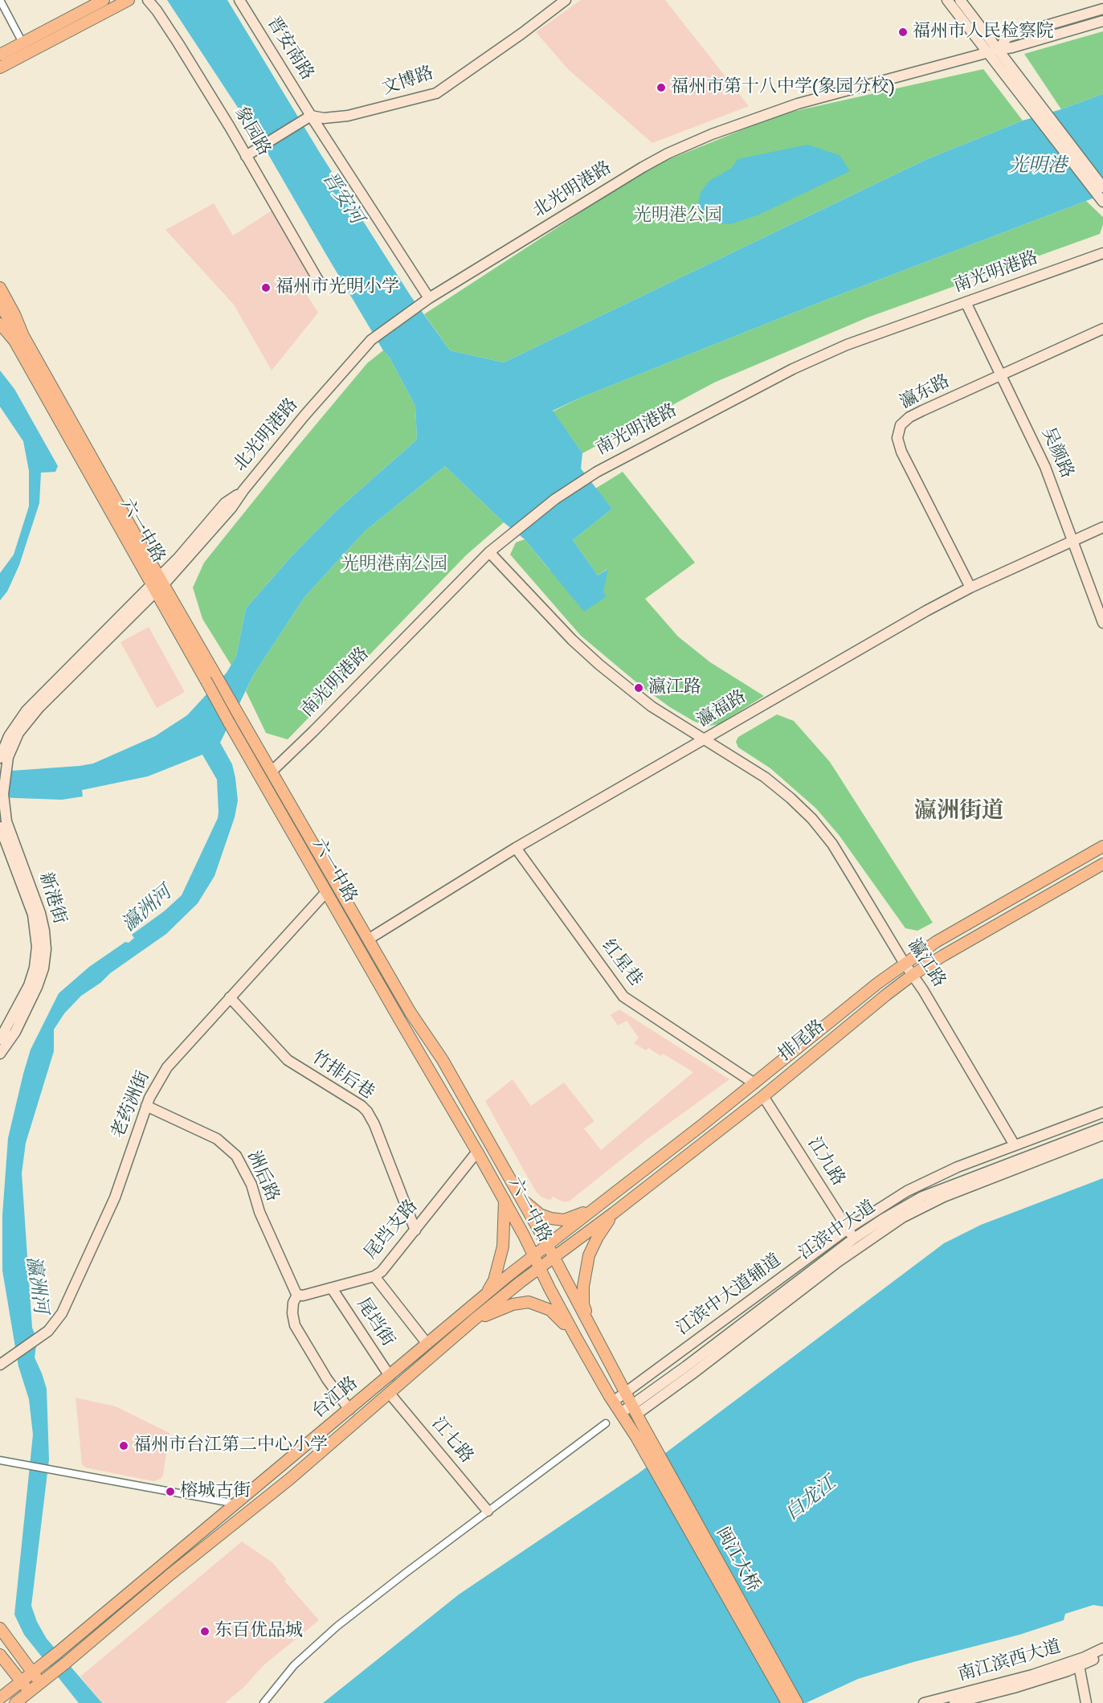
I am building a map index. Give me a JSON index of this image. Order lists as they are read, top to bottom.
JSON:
{
  "streets": {
    "main road": [
      "六一中路",
      "排尾路",
      "台江路",
      "闽江大桥"
    ],
    "street": [
      "晋安南路",
      "文博路",
      "象园路",
      "北光明港路",
      "南光明港路",
      "瀛东路",
      "吴颜路",
      "瀛福路",
      "新港街",
      "红星巷",
      "瀛江路",
      "竹排后巷",
      "老药洲街",
      "江九路",
      "洲后路",
      "尾垱支路",
      "江滨中大道",
      "江滨中大道辅道",
      "尾垱街",
      "江七路",
      "南江滨西大道"
    ]
  },
  "crossings": [
    ["晋安南路", "文博路"],
    ["晋安南路", "北光明港路"],
    ["北光明港路", "六一中路"],
    ["南光明港路", "吴颜路"],
    ["南光明港路", "六一中路"],
    ["南光明港路", "瀛江路"],
    ["瀛东路", "吴颜路"],
    ["瀛东路", "瀛福路"],
    ["吴颜路", "瀛福路"],
    ["六一中路", "瀛福路"],
    ["六一中路", "排尾路"],
    ["六一中路", "老药洲街"],
    ["六一中路", "尾垱支路"],
    ["六一中路", "江滨中大道"],
    ["六一中路", "江滨中大道辅道"],
    ["六一中路", "台江路"],
    ["六一中路", "闽江大桥"],
    ["瀛福路", "红星巷"],
    ["瀛福路", "瀛江路"],
    ["红星巷", "排尾路"],
    ["瀛江路", "排尾路"],
    ["瀛江路", "江滨中大道辅道"],
    ["排尾路", "江九路"],
    ["排尾路", "台江路"],
    ["竹排后巷", "老药洲街"],
    ["竹排后巷", "尾垱支路"],
    ["老药洲街", "洲后路"],
    ["江九路", "江滨中大道"],
    ["江九路", "江滨中大道辅道"],
    ["洲后路", "尾垱支路"],
    ["尾垱支路", "尾垱街"],
    ["尾垱街", "台江路"],
    ["台江路", "江七路"]
  ],
  "districts": ["瀛洲街道"],
  "water": [
    "光明港",
    "晋安河",
    "瀛洲河",
    "白龙江"
  ],
  "parks": ["光明港公园", "光明港南公园"],
  "places": [
    "福州市人民检察院",
    "福州市第十八中学(象园分校)",
    "福州市光明小学",
    "瀛江路",
    "福州市台江第二中心小学",
    "榕城古街",
    "东百优品城"
  ]
}
